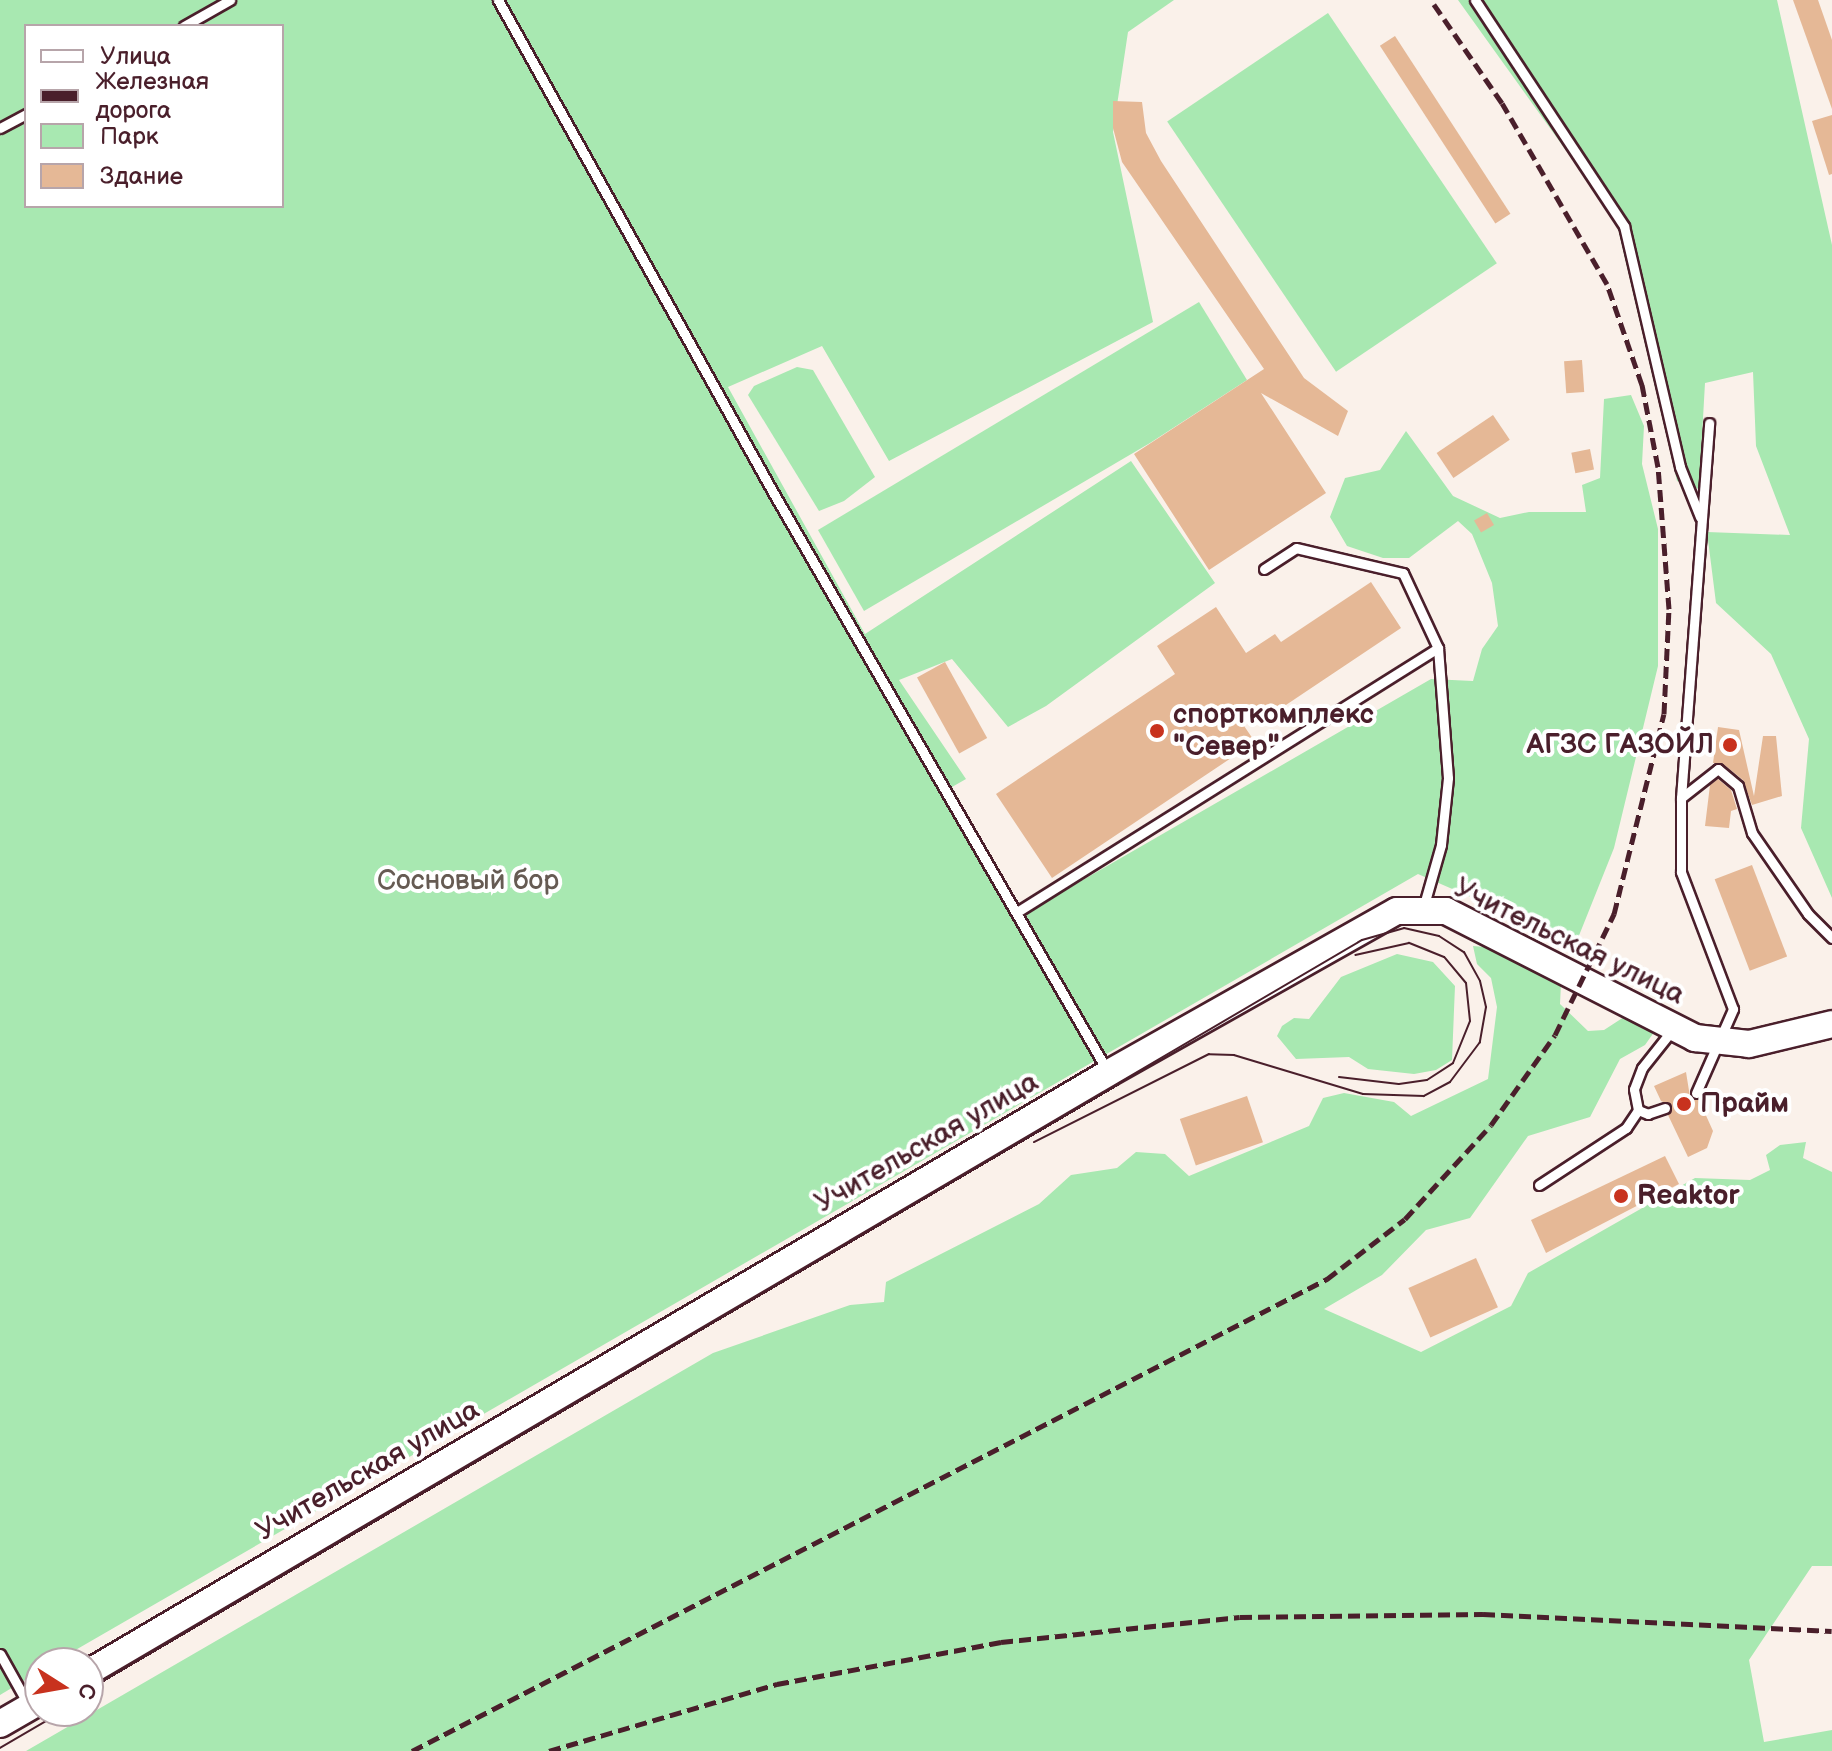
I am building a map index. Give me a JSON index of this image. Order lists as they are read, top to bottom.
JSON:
{
  "streets": {
    "main road": ["Учительская улица"]
  },
  "parks": ["Сосновый бор"],
  "places": [
    "спорткомплекс \"Север\"",
    "АГЗС ГАЗОЙЛ",
    "Прайм",
    "Reaktor"
  ],
  "legend": [
    "Улица",
    "Железная дорога",
    "Парк",
    "Здание"
  ],
  "north": "right"
}
